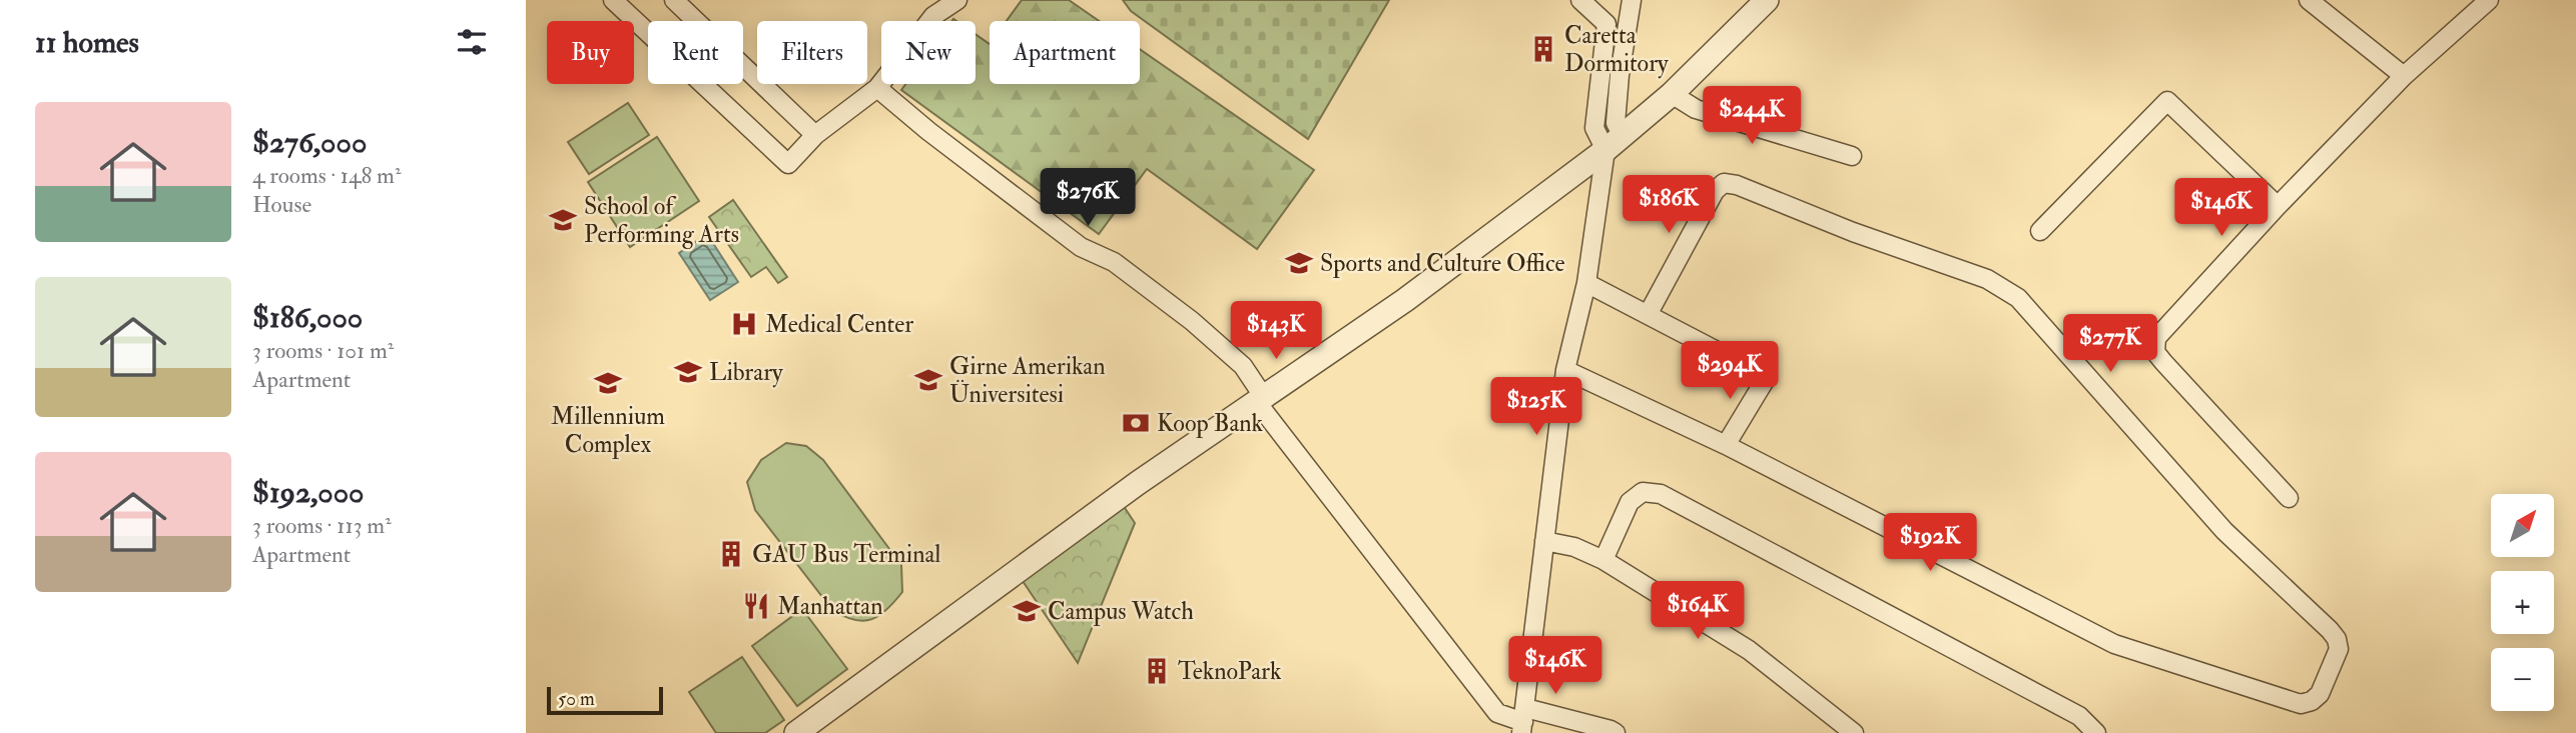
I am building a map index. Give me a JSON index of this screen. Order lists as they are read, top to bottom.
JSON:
{
  "places": {
    "building": ["Caretta Dormitory", "GAU Bus Terminal", "TeknoPark"],
    "school or university": [
      "School of Performing Arts",
      "Sports and Culture Office",
      "Library",
      "Girne Amerikan Üniversitesi",
      "Millennium Complex",
      "Campus Watch"
    ],
    "hospital": ["Medical Center"],
    "bank": ["Koop Bank"],
    "restaurant": ["Manhattan"]
  },
  "scale_bar": "50 m",
  "north": "top right",
  "page": {
    "heading": "11 homes",
    "chip": [
      "Buy",
      "Rent",
      "Filters",
      "New",
      "Apartment"
    ],
    "list": [
      {
        "name": "$276,000",
        "note": "4 rooms · 148 m² · House"
      },
      {
        "name": "$186,000",
        "note": "3 rooms · 101 m² · Apartment"
      },
      {
        "name": "$192,000",
        "note": "3 rooms · 113 m² · Apartment"
      }
    ],
    "price": [
      "$244K",
      "$276K",
      "$186K",
      "$146K",
      "$143K",
      "$277K",
      "$294K",
      "$125K",
      "$192K",
      "$164K",
      "$146K"
    ],
    "map_buttons": ["+", "−"],
    "scale": "50 m"
  }
}
